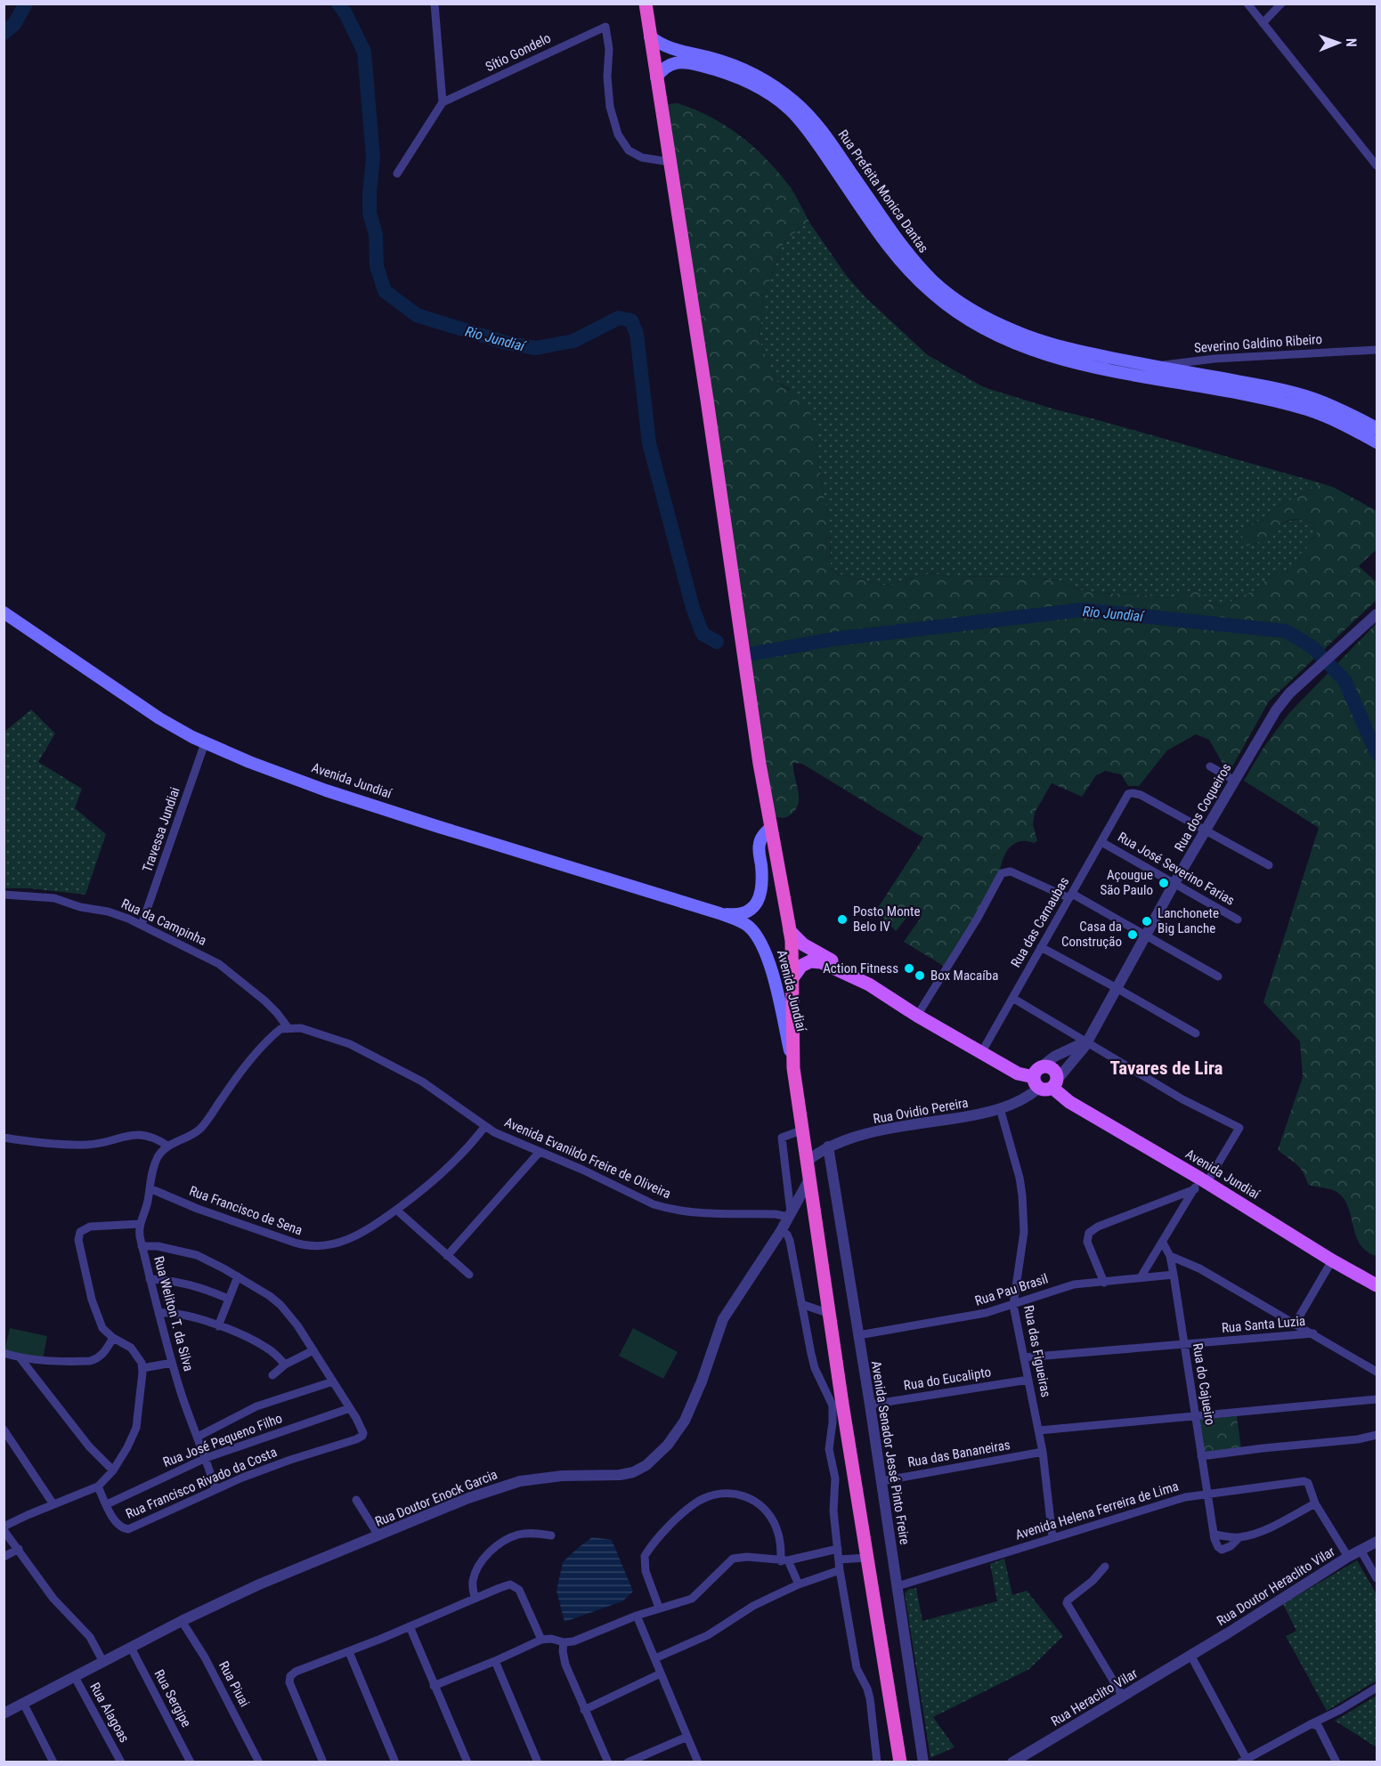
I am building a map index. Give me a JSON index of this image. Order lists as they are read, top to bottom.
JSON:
{
  "streets": {
    "main road": ["Rua Prefeita Monica Dantas", "Avenida Jundiaí"],
    "street": [
      "Sítio Gondelo",
      "Severino Galdino Ribeiro",
      "Rua dos Coqueiros",
      "Travessa Jundiai",
      "Rua José Severino Farias",
      "Rua da Campinha",
      "Rua das Carnaubas",
      "Rua Ovidio Pereira",
      "Avenida Evanildo Freire de Oliveira",
      "Rua Francisco de Sena",
      "Rua Pau Brasil",
      "Rua Weliton T. da Silva",
      "Rua Santa Luzia",
      "Rua das Figueiras",
      "Rua do Eucalipto",
      "Rua do Cajueiro",
      "Rua José Pequeno Filho",
      "Avenida Senador Jessé Pinto Freire",
      "Rua das Bananeiras",
      "Rua Francisco Rivado da Costa",
      "Rua Doutor Enock Garcia",
      "Avenida Helena Ferreira de Lima",
      "Rua Doutor Heraclito Vilar",
      "Rua Piuai",
      "Rua Heraclito Vilar",
      "Rua Sergipe",
      "Rua Alagoas"
    ]
  },
  "crossings": [
    ["Rua Prefeita Monica Dantas", "Severino Galdino Ribeiro"],
    ["Avenida Jundiaí", "Rua dos Coqueiros"],
    ["Avenida Jundiaí", "Travessa Jundiai"],
    ["Avenida Jundiaí", "Rua das Carnaubas"],
    ["Avenida Jundiaí", "Rua Ovidio Pereira"],
    ["Rua dos Coqueiros", "Rua José Severino Farias"],
    ["Rua dos Coqueiros", "Rua das Carnaubas"],
    ["Rua dos Coqueiros", "Rua Ovidio Pereira"],
    ["Travessa Jundiai", "Rua da Campinha"],
    ["Rua José Severino Farias", "Rua das Carnaubas"],
    ["Rua da Campinha", "Avenida Evanildo Freire de Oliveira"],
    ["Rua Ovidio Pereira", "Rua das Figueiras"],
    ["Rua Ovidio Pereira", "Avenida Senador Jessé Pinto Freire"],
    ["Avenida Evanildo Freire de Oliveira", "Rua Francisco de Sena"],
    ["Avenida Evanildo Freire de Oliveira", "Rua Doutor Enock Garcia"],
    ["Rua Francisco de Sena", "Rua Weliton T. da Silva"],
    ["Rua Pau Brasil", "Rua das Figueiras"],
    ["Rua Pau Brasil", "Rua do Cajueiro"],
    ["Rua Pau Brasil", "Avenida Senador Jessé Pinto Freire"],
    ["Rua Weliton T. da Silva", "Rua José Pequeno Filho"],
    ["Rua Weliton T. da Silva", "Rua Francisco Rivado da Costa"],
    ["Rua Santa Luzia", "Rua do Cajueiro"],
    ["Rua das Figueiras", "Rua do Eucalipto"],
    ["Rua das Figueiras", "Rua das Bananeiras"],
    ["Rua das Figueiras", "Avenida Helena Ferreira de Lima"],
    ["Rua do Eucalipto", "Avenida Senador Jessé Pinto Freire"],
    ["Rua do Cajueiro", "Avenida Helena Ferreira de Lima"],
    ["Rua José Pequeno Filho", "Rua Francisco Rivado da Costa"],
    ["Avenida Senador Jessé Pinto Freire", "Rua das Bananeiras"],
    ["Avenida Senador Jessé Pinto Freire", "Avenida Helena Ferreira de Lima"],
    ["Rua Doutor Enock Garcia", "Rua Piuai"],
    ["Rua Doutor Enock Garcia", "Rua Sergipe"],
    ["Rua Doutor Enock Garcia", "Rua Alagoas"],
    ["Rua Doutor Heraclito Vilar", "Rua Heraclito Vilar"]
  ],
  "districts": ["Tavares de Lira"],
  "water": ["Rio Jundiaí"],
  "places": [
    "Açougue São Paulo",
    "Posto Monte Belo IV",
    "Lanchonete Big Lanche",
    "Casa da Construção",
    "Action Fitness",
    "Box Macaíba"
  ],
  "north": "right"
}
